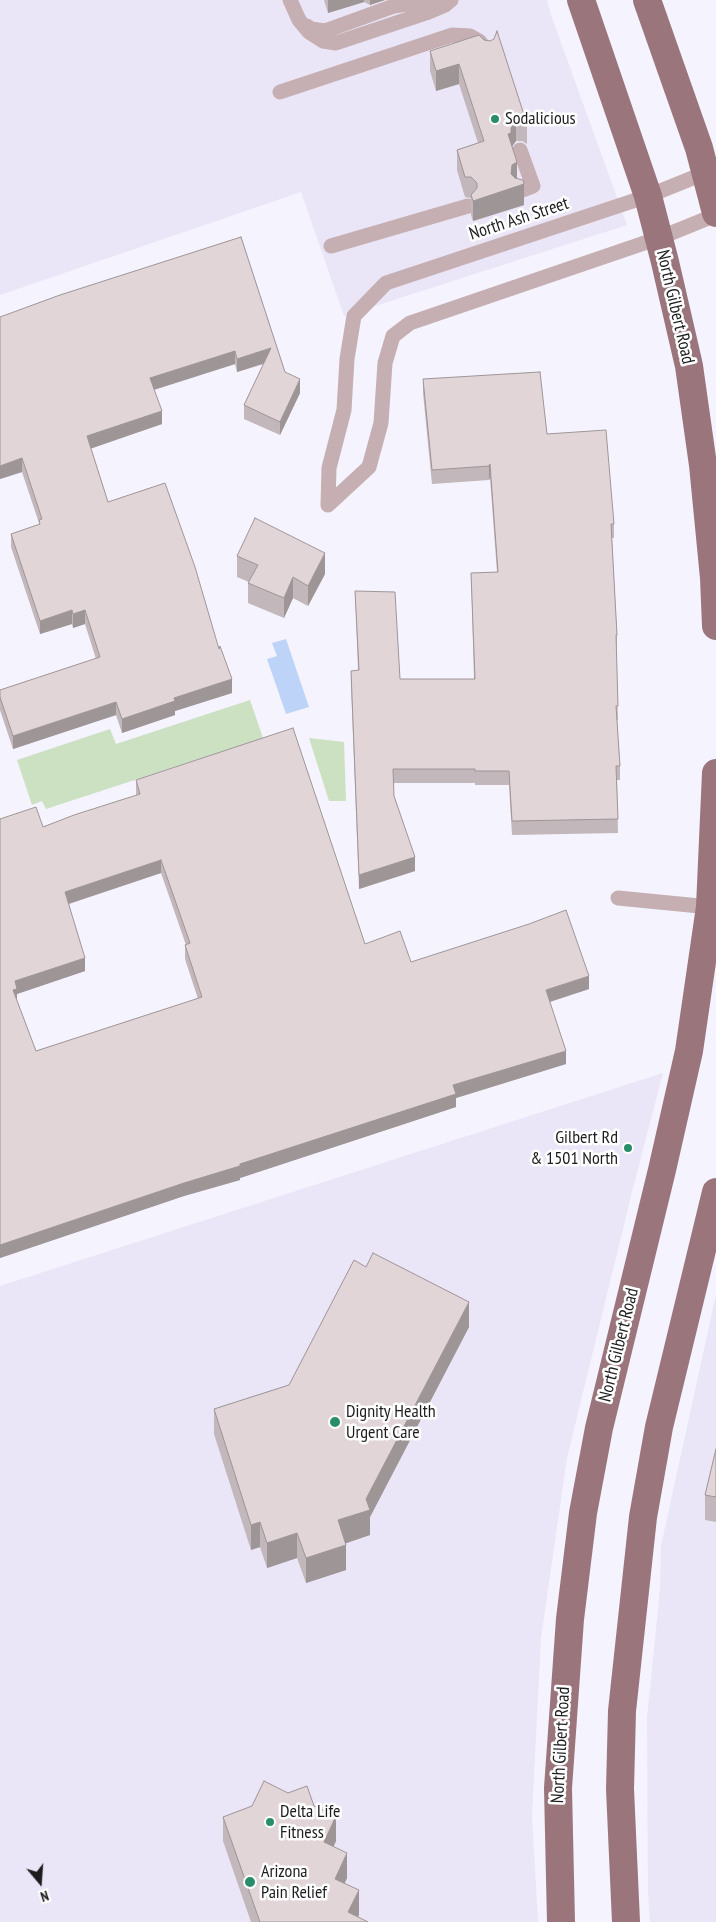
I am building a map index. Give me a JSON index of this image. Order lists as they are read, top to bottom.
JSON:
{
  "streets": {
    "main road": ["North Gilbert Road"],
    "lane": ["North Ash Street"]
  },
  "crossings": [
    ["North Ash Street", "North Gilbert Road"]
  ],
  "places": [
    "Sodalicious",
    "Gilbert Rd & 1501 North",
    "Dignity Health Urgent Care",
    "Delta Life Fitness",
    "Arizona Pain Relief"
  ],
  "north": "bottom"
}
